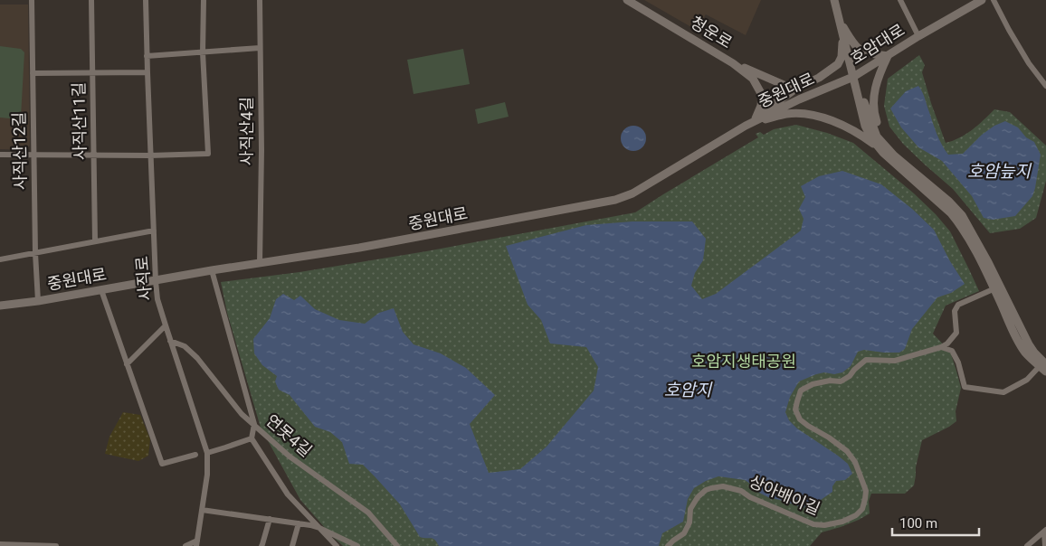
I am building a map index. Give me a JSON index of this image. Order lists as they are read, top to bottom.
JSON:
{
  "streets": {
    "street": [
      "청운로",
      "호암대로",
      "중원대로",
      "사직산11길",
      "사직산4길",
      "사직산12길",
      "사직로",
      "연못4길",
      "상아배이길"
    ]
  },
  "crossings": [
    ["호암대로", "중원대로"],
    ["중원대로", "사직산4길"],
    ["중원대로", "사직산12길"],
    ["중원대로", "사직로"],
    ["사직로", "연못4길"]
  ],
  "water": ["호암늪지", "호암지"],
  "parks": ["호암지생태공원"],
  "scale_bar": "100 m"
}
